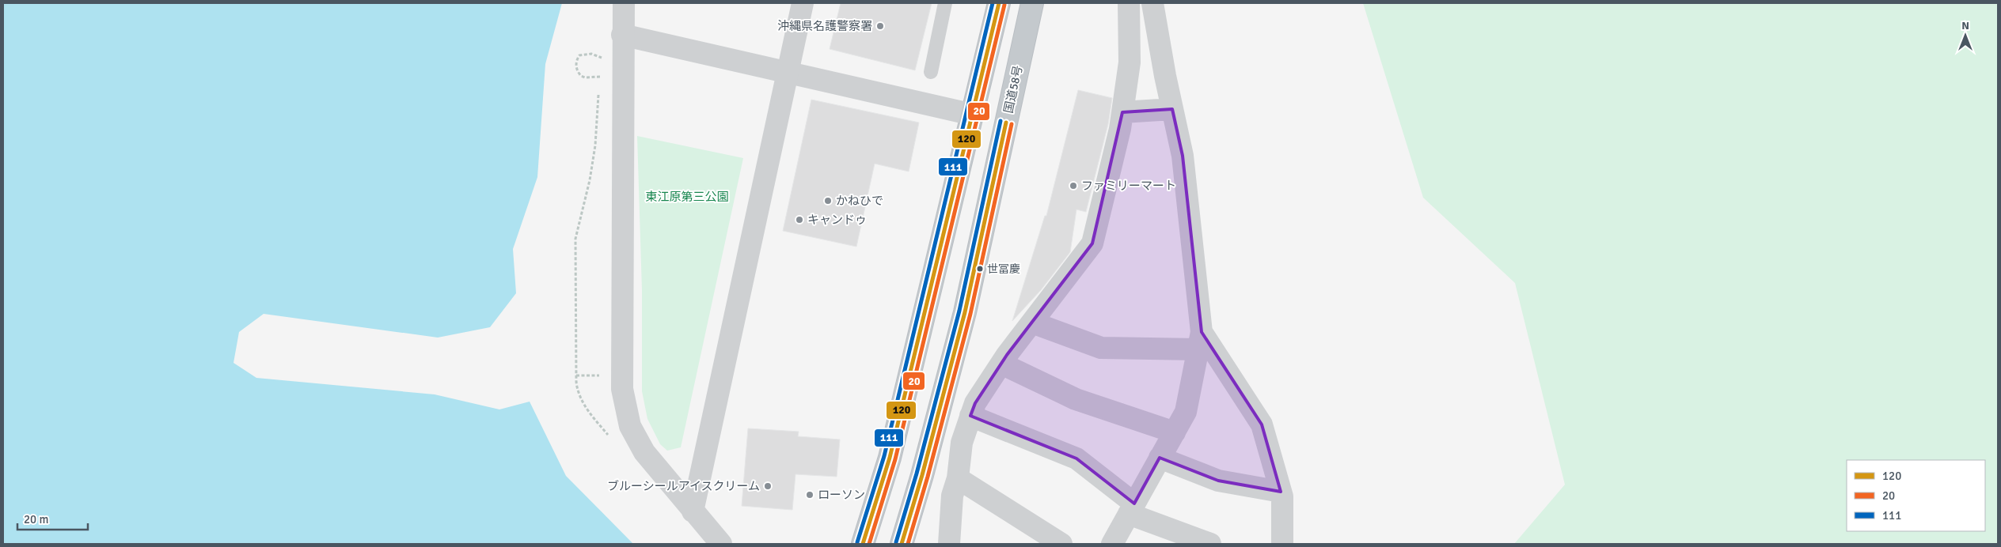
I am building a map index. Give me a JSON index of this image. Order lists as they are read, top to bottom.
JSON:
{
  "streets": {
    "highway": ["国道58号"]
  },
  "parks": ["東江原第三公園"],
  "places": [
    "沖縄県名護警察署",
    "ファミリーマート",
    "かねひで",
    "キャンドゥ",
    "世冨慶",
    "ブルーシールアイスクリーム",
    "ローソン"
  ],
  "lines": ["transit line 120", "transit line 111", "transit line 20"],
  "legend": ["120", "20", "111"],
  "scale_bar": "20 m",
  "north": "top"
}
